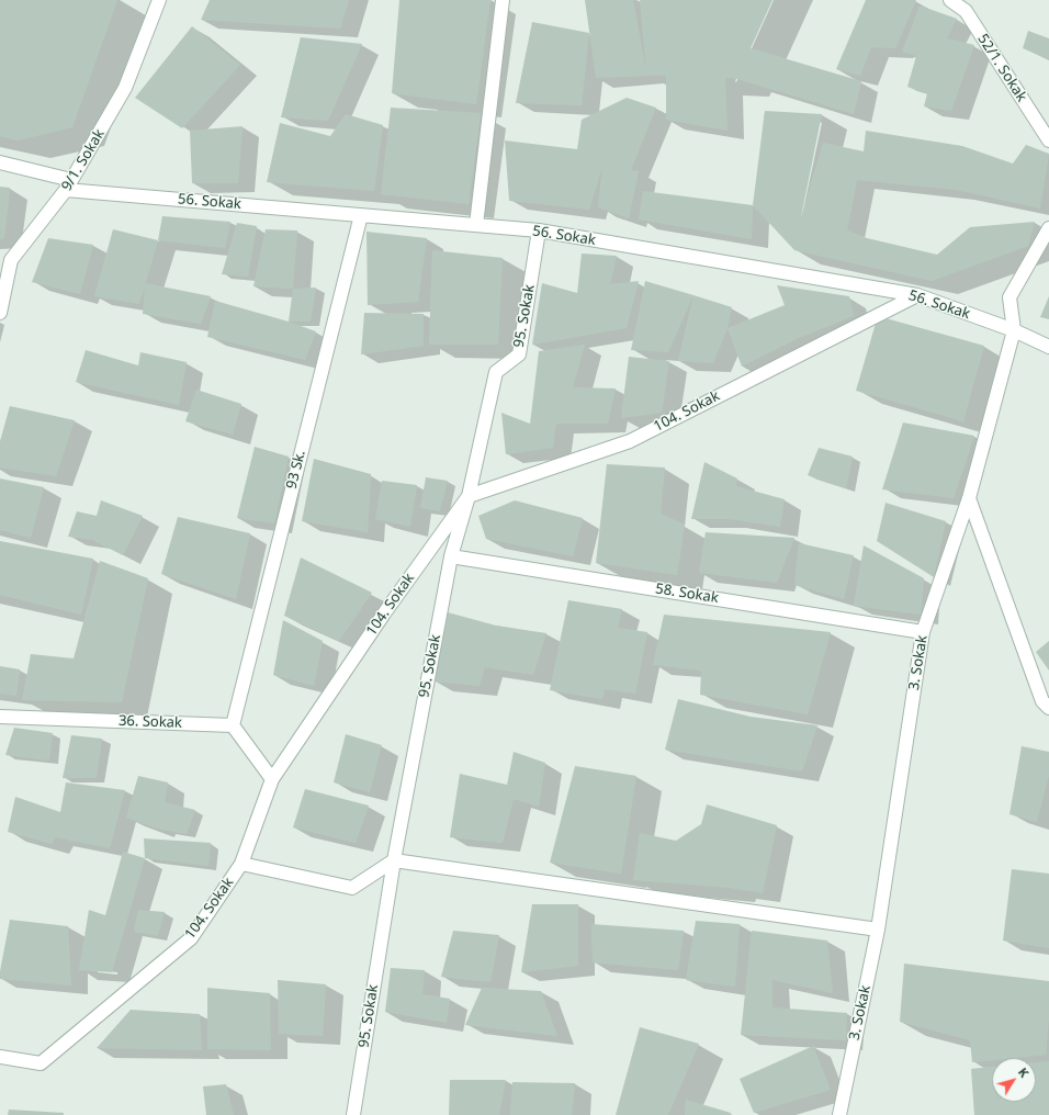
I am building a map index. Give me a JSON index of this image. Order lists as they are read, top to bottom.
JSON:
{
  "streets": {
    "street": [
      "52/1. Sokak",
      "9/1. Sokak",
      "56. Sokak",
      "95. Sokak",
      "104. Sokak",
      "93 Sk.",
      "58. Sokak",
      "3. Sokak",
      "36. Sokak"
    ]
  },
  "crossings": [
    ["9/1. Sokak", "56. Sokak"],
    ["56. Sokak", "95. Sokak"],
    ["56. Sokak", "104. Sokak"],
    ["56. Sokak", "93 Sk."],
    ["56. Sokak", "3. Sokak"],
    ["95. Sokak", "104. Sokak"],
    ["95. Sokak", "58. Sokak"],
    ["93 Sk.", "36. Sokak"],
    ["58. Sokak", "3. Sokak"]
  ],
  "north": "top right"
}
